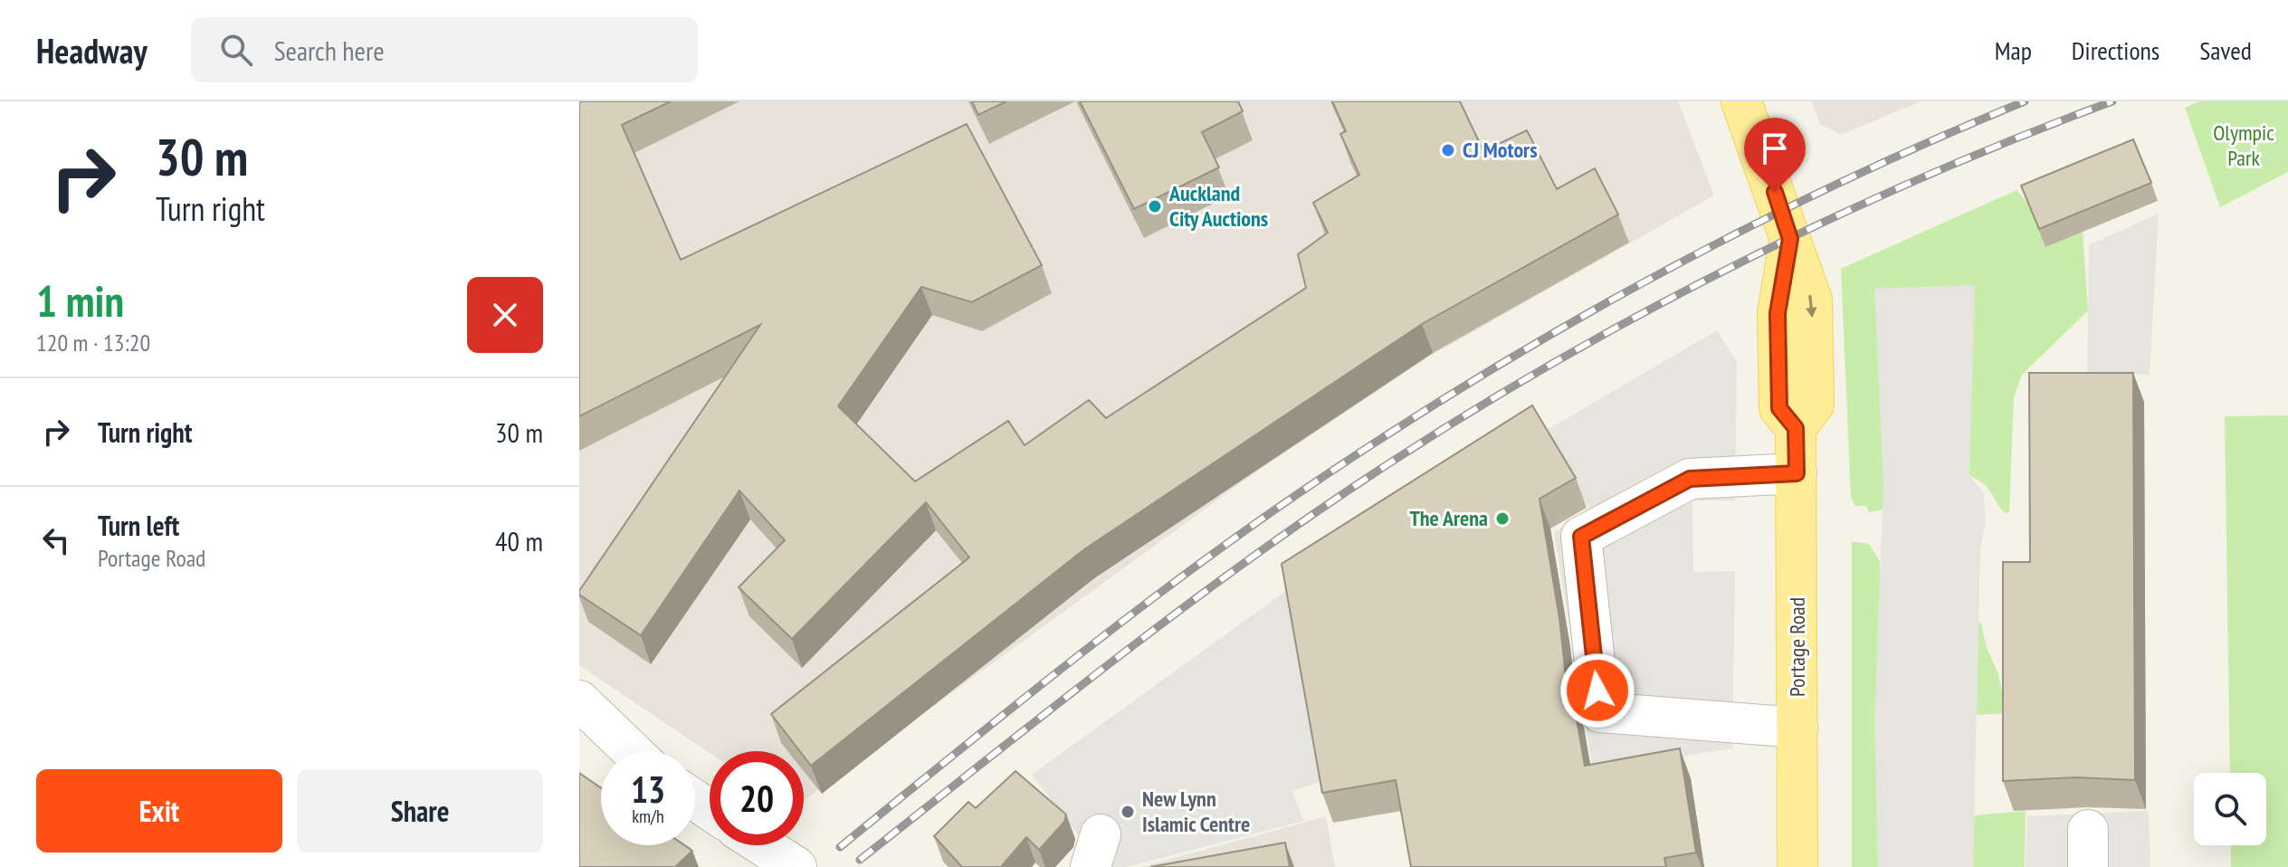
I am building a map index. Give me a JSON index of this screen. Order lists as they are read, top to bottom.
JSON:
{
  "streets": {
    "main road": ["Portage Road"]
  },
  "parks": ["Olympic Park"],
  "places": [
    "CJ Motors",
    "Auckland City Auctions",
    "The Arena",
    "New Lynn Islamic Centre"
  ],
  "page": {
    "header": "Headway",
    "search": "Search here",
    "nav": ["Map", "Directions", "Saved"],
    "turn": ["30 m", "Turn right"],
    "heading": ["1 min", "120 m · 13:20"],
    "list": [
      {
        "name": "Turn right",
        "value": "30 m"
      },
      {
        "name": "Turn left",
        "note": "Portage Road",
        "value": "40 m"
      }
    ],
    "speed": "13 km/h",
    "limit": "20",
    "buttons": ["Exit", "Share"]
  }
}
